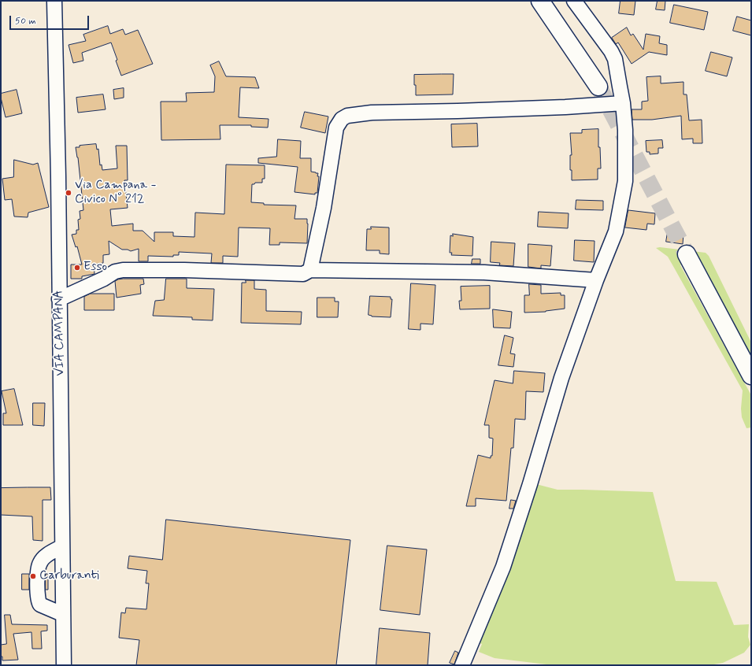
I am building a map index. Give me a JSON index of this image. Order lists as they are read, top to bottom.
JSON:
{
  "streets": {
    "street": ["VIA CAMPANA"]
  },
  "places": ["Via Campana - Civico N° 212", "Esso", "Carburanti"],
  "scale_bar": "50 m"
}
